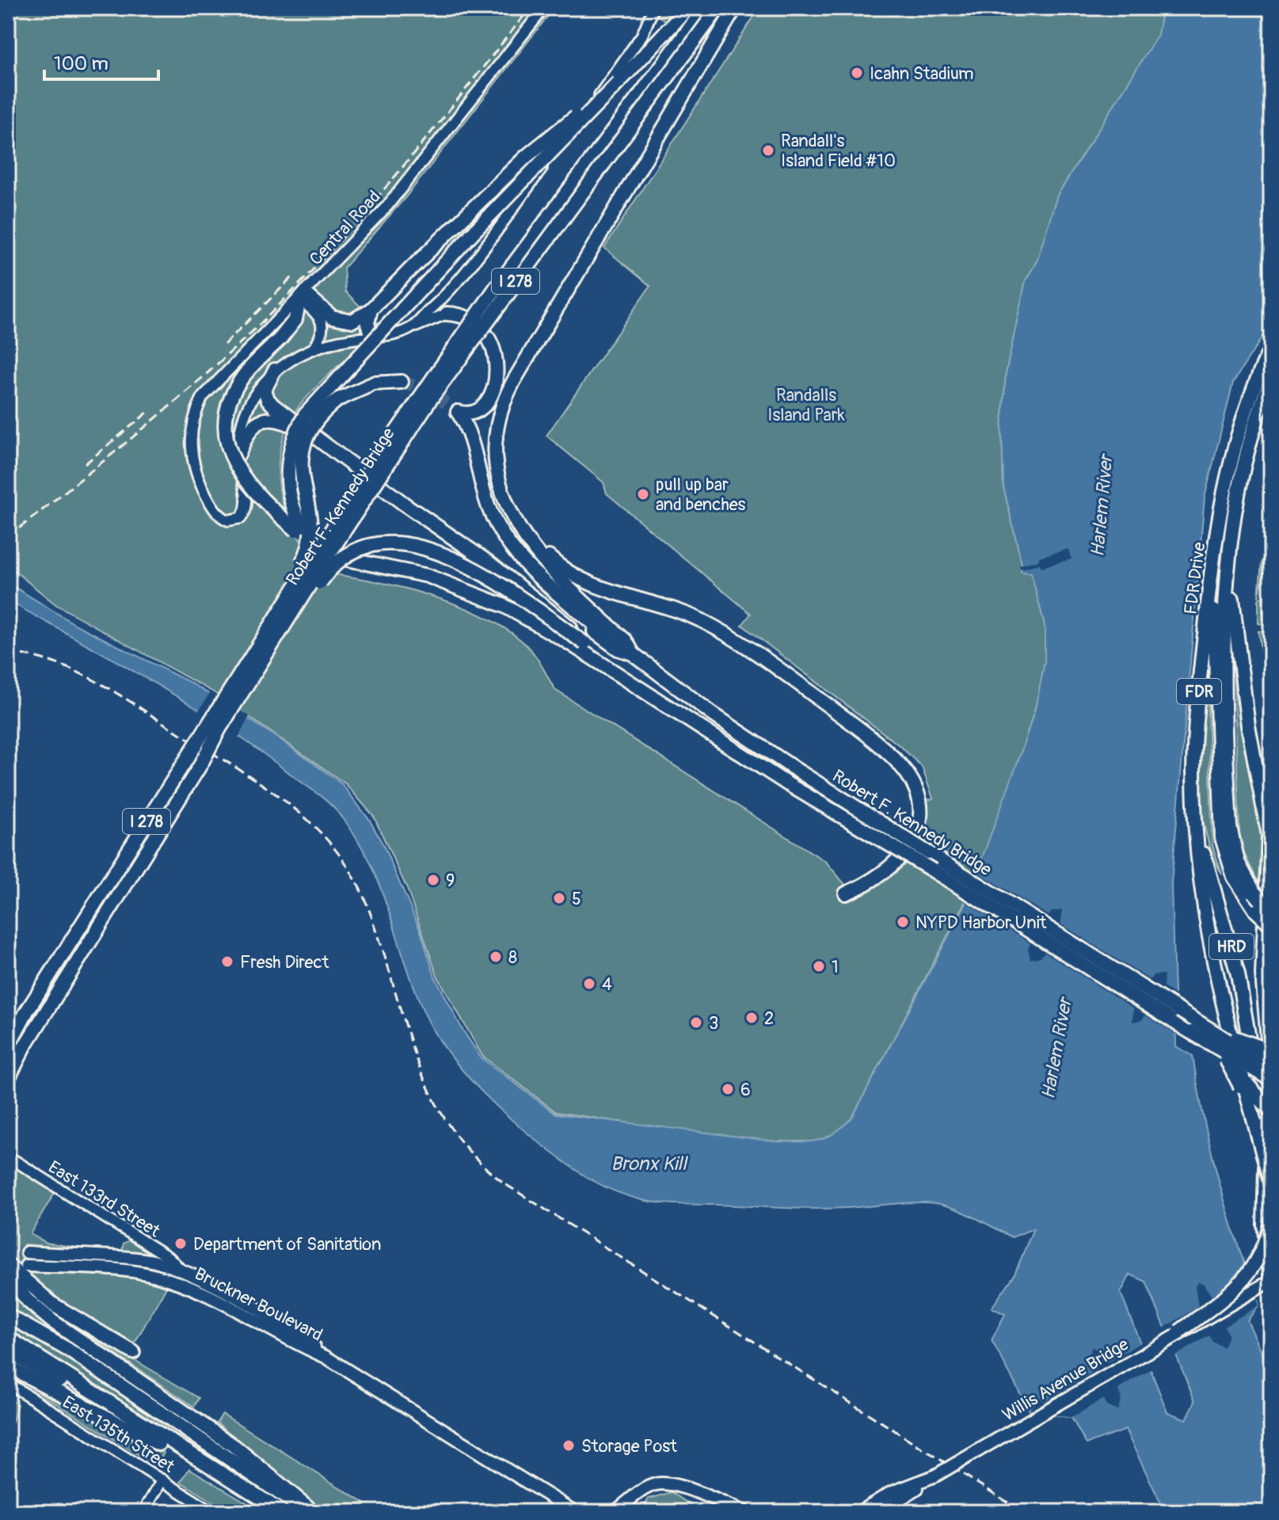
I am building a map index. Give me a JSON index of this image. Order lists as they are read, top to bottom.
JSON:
{
  "streets": {
    "highway": [
      "I 278",
      "Robert F. Kennedy Bridge",
      "FDR Drive",
      "FDR",
      "HRD"
    ],
    "main road": ["Bruckner Boulevard", "Willis Avenue Bridge"],
    "street": ["Central Road", "East 133rd Street", "East 135th Street"]
  },
  "crossings": [
    ["I 278", "Robert F. Kennedy Bridge"],
    ["FDR Drive", "HRD"],
    ["East 133rd Street", "Bruckner Boulevard"]
  ],
  "water": ["Harlem River", "Bronx Kill"],
  "parks": ["Randalls Island Park"],
  "places": [
    "Icahn Stadium",
    "Randall's Island Field #10",
    "pull up bar and benches",
    "9",
    "5",
    "NYPD Harbor Unit",
    "8",
    "Fresh Direct",
    "1",
    "4",
    "2",
    "3",
    "6",
    "Department of Sanitation",
    "Storage Post"
  ],
  "scale_bar": "100 m"
}
